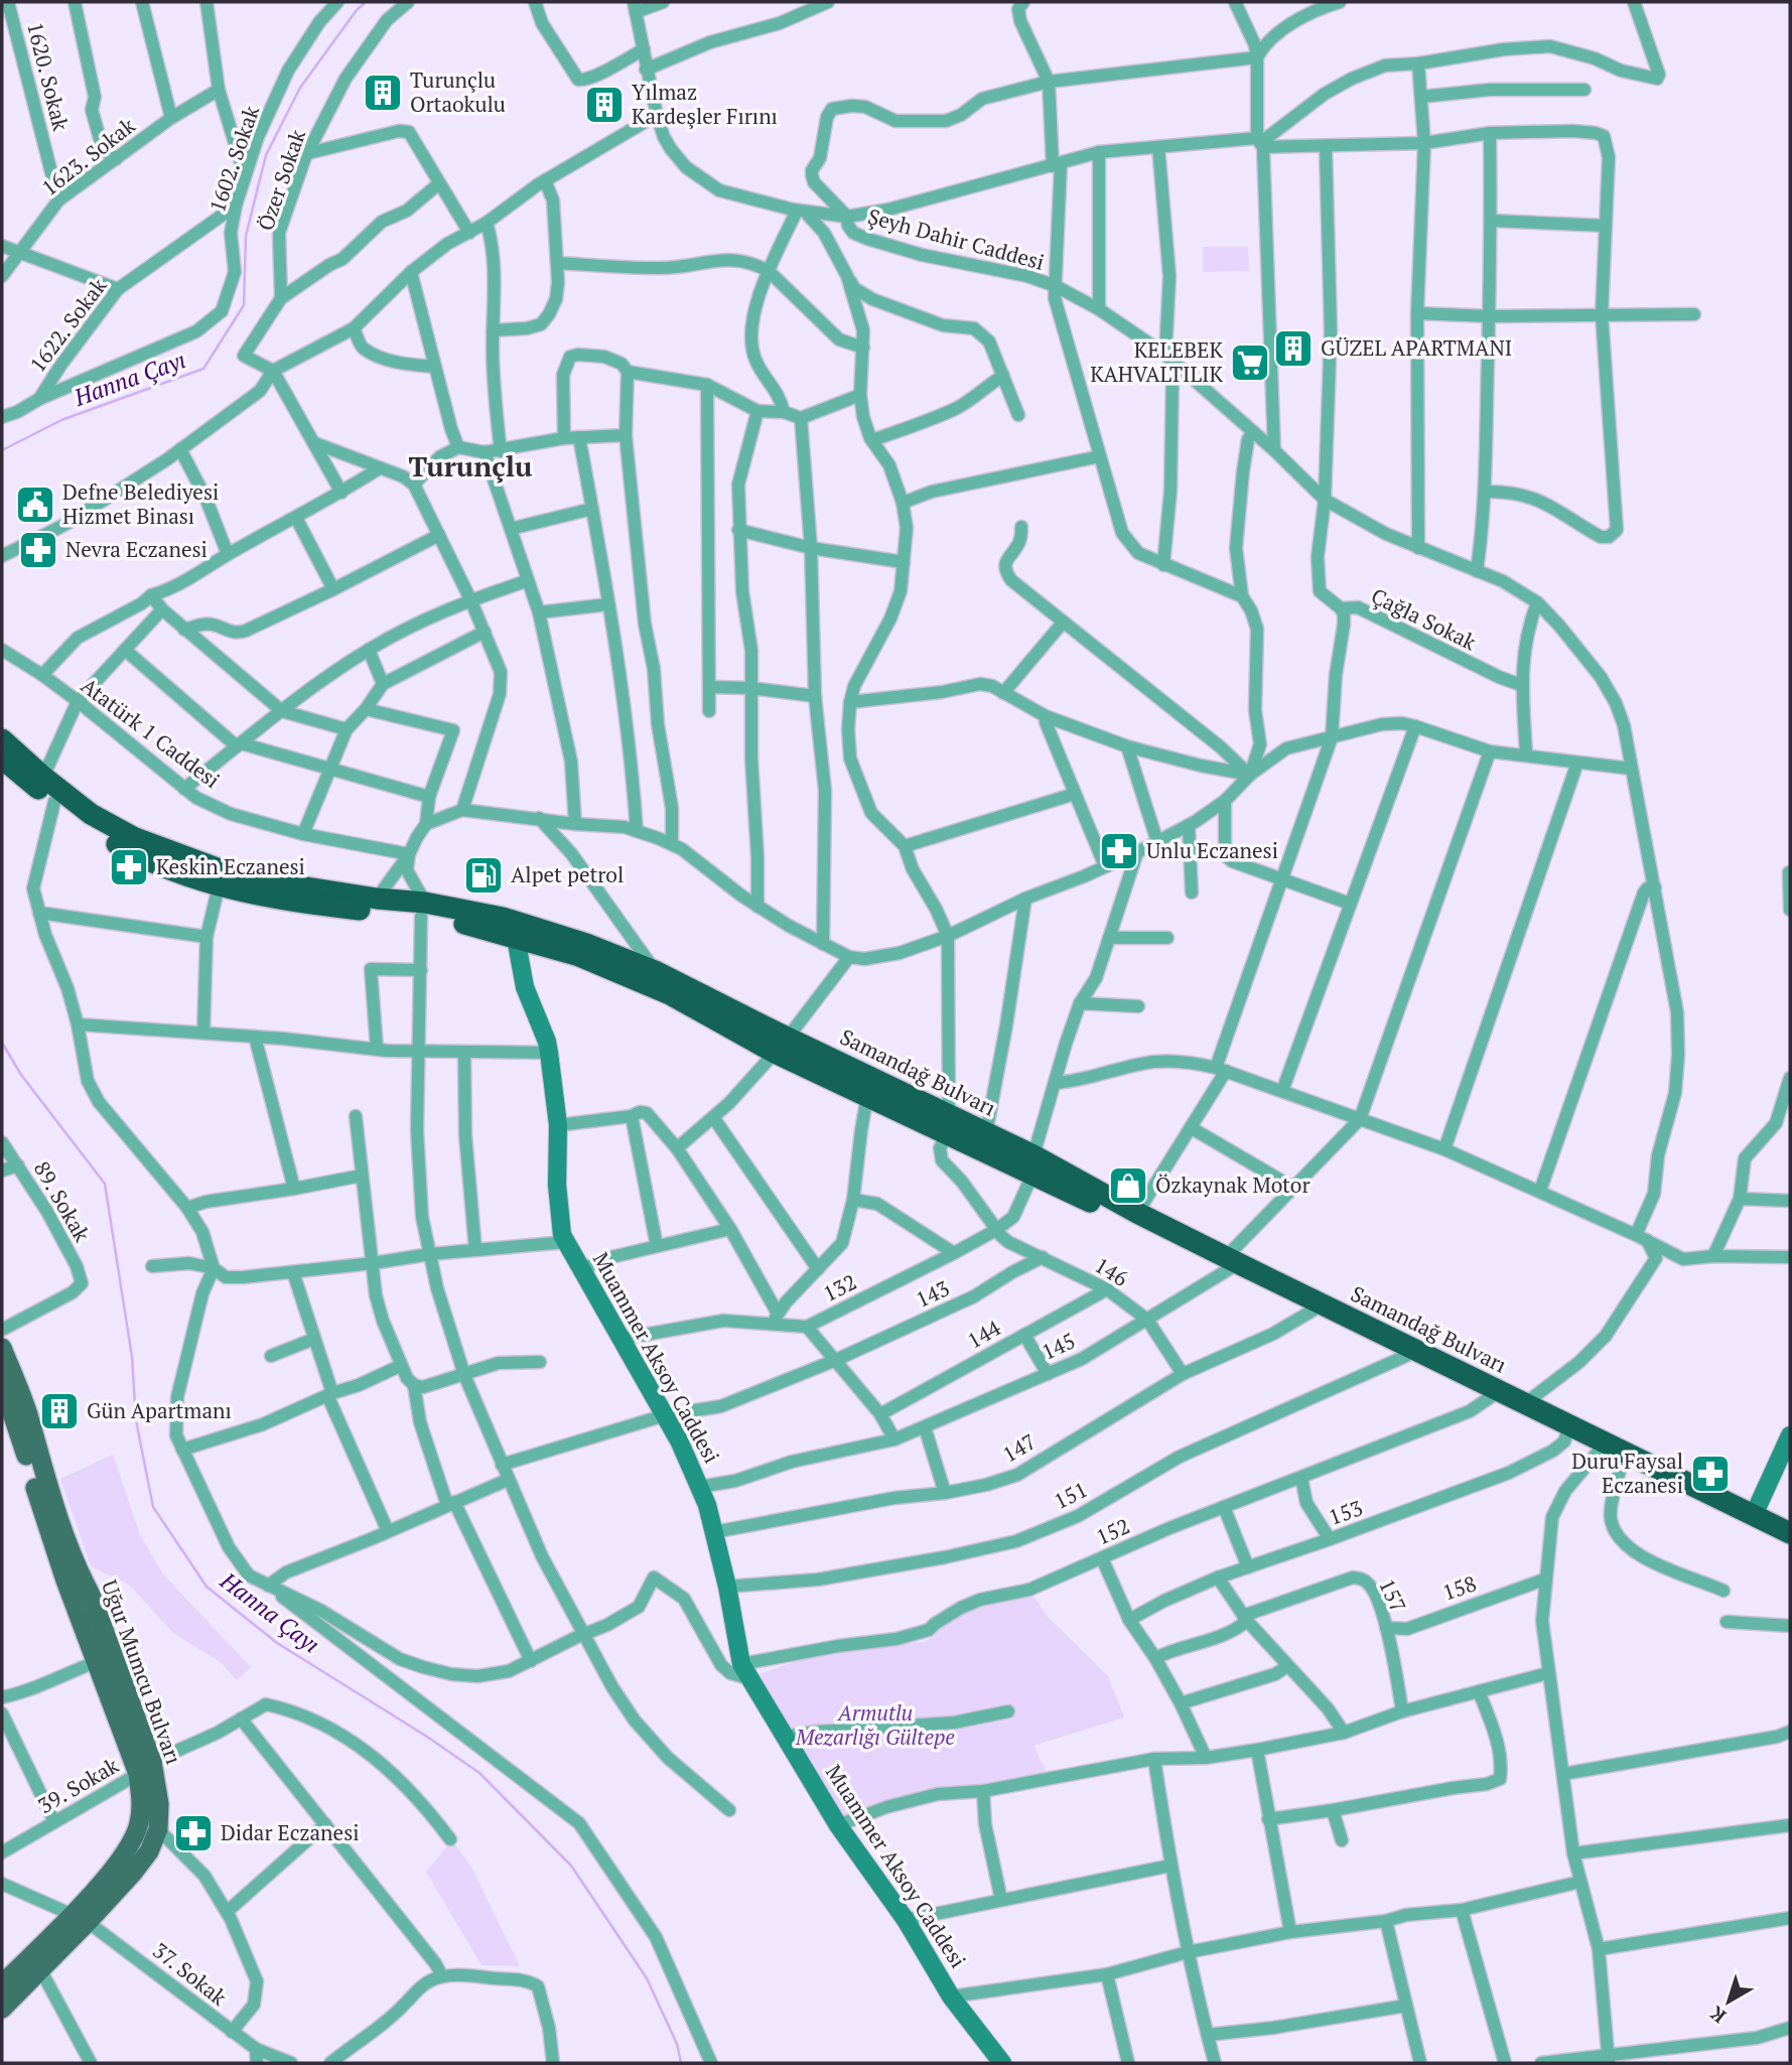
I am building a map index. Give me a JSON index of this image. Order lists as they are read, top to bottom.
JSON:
{
  "streets": {
    "highway": ["Samandağ Bulvarı"],
    "main road": ["Uğur Mumcu Bulvarı"],
    "street": [
      "1620. Sokak",
      "1623. Sokak",
      "1602. Sokak",
      "Özer Sokak",
      "Şeyh Dahir Caddesi",
      "1622. Sokak",
      "Çağla Sokak",
      "Atatürk 1 Caddesi",
      "89. Sokak",
      "146",
      "132",
      "143",
      "144",
      "145",
      "Muammer Aksoy Caddesi",
      "147",
      "151",
      "153",
      "152",
      "158",
      "157",
      "39. Sokak",
      "37. Sokak"
    ]
  },
  "crossings": [
    ["1620. Sokak", "1623. Sokak"],
    ["1602. Sokak", "1622. Sokak"],
    ["Şeyh Dahir Caddesi", "Çağla Sokak"],
    ["Samandağ Bulvarı", "132"],
    ["Samandağ Bulvarı", "145"],
    ["Samandağ Bulvarı", "Muammer Aksoy Caddesi"],
    ["Samandağ Bulvarı", "147"],
    ["Samandağ Bulvarı", "151"],
    ["Samandağ Bulvarı", "153"],
    ["Samandağ Bulvarı", "152"],
    ["146", "132"],
    ["146", "143"],
    ["146", "144"],
    ["146", "145"],
    ["146", "147"],
    ["132", "Muammer Aksoy Caddesi"],
    ["143", "Muammer Aksoy Caddesi"],
    ["145", "Muammer Aksoy Caddesi"],
    ["Muammer Aksoy Caddesi", "147"],
    ["Muammer Aksoy Caddesi", "151"],
    ["Muammer Aksoy Caddesi", "152"],
    ["158", "157"],
    ["Uğur Mumcu Bulvarı", "39. Sokak"],
    ["Uğur Mumcu Bulvarı", "37. Sokak"]
  ],
  "districts": ["Turunçlu"],
  "water": ["Hanna Çayı"],
  "parks": ["Armutlu Mezarlığı Gültepe"],
  "places": {
    "building": [
      "Turunçlu Ortaokulu",
      "Yılmaz Kardeşler Fırını",
      "GÜZEL APARTMANI",
      "Gün Apartmanı"
    ],
    "supermarket": ["KELEBEK KAHVALTILIK"],
    "public building": ["Defne Belediyesi Hizmet Binası"],
    "pharmacy": [
      "Nevra Eczanesi",
      "Unlu Eczanesi",
      "Keskin Eczanesi",
      "Duru Faysal Eczanesi",
      "Didar Eczanesi"
    ],
    "fuel station": ["Alpet petrol"],
    "shop": ["Özkaynak Motor"]
  },
  "north": "bottom left"
}
